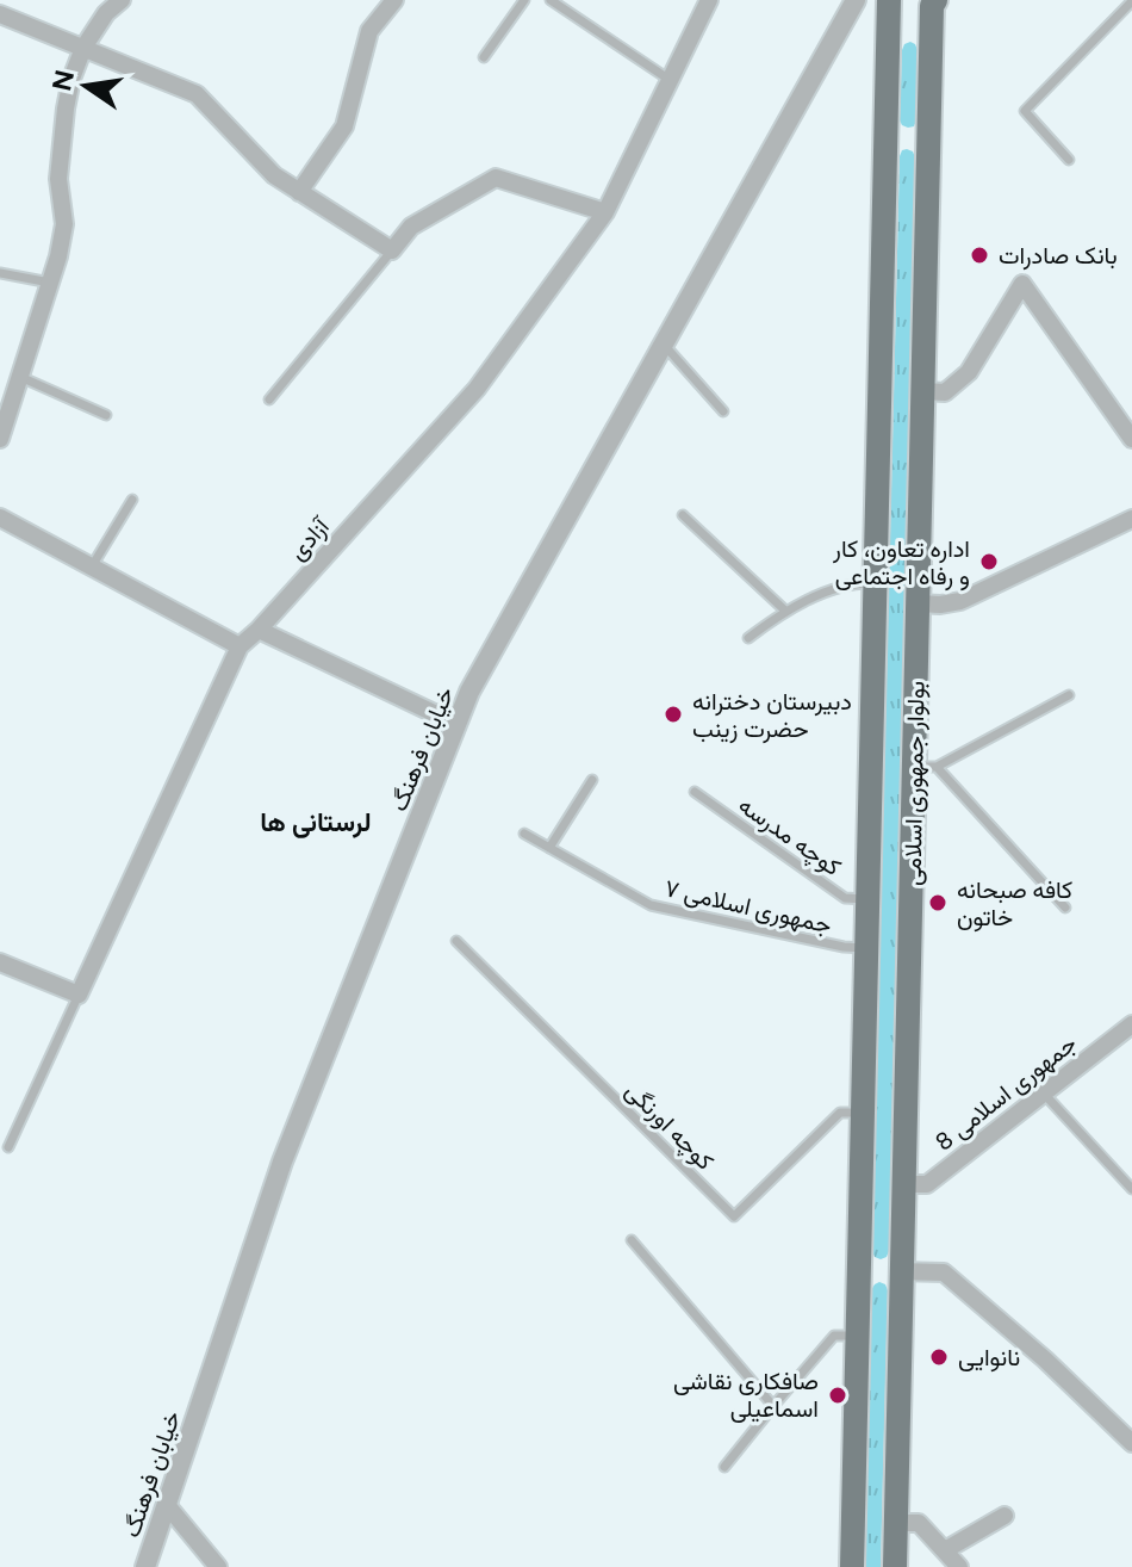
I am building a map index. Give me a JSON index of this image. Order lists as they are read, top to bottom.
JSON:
{
  "streets": {
    "main road": ["بولوار جمهوری اسلامی"],
    "street": ["آزادی", "خیابان فرهنگ", "جمهوری اسلامی 8"],
    "lane": ["کوچه مدرسه", "جمهوری اسلامی ۷", "کوچه اورنگی"]
  },
  "crossings": [
    ["بولوار جمهوری اسلامی", "کوچه مدرسه"],
    ["بولوار جمهوری اسلامی", "جمهوری اسلامی ۷"],
    ["بولوار جمهوری اسلامی", "جمهوری اسلامی 8"],
    ["بولوار جمهوری اسلامی", "کوچه اورنگی"]
  ],
  "districts": ["لرستانی ها"],
  "places": [
    "بانک صادرات",
    "اداره تعاون، کار و رفاه اجتماعی",
    "دبیرستان دخترانه حضرت زینب",
    "کافه صبحانه خاتون",
    "نانوایی",
    "صافکاری نقاشی اسماعیلی"
  ],
  "north": "left"
}
